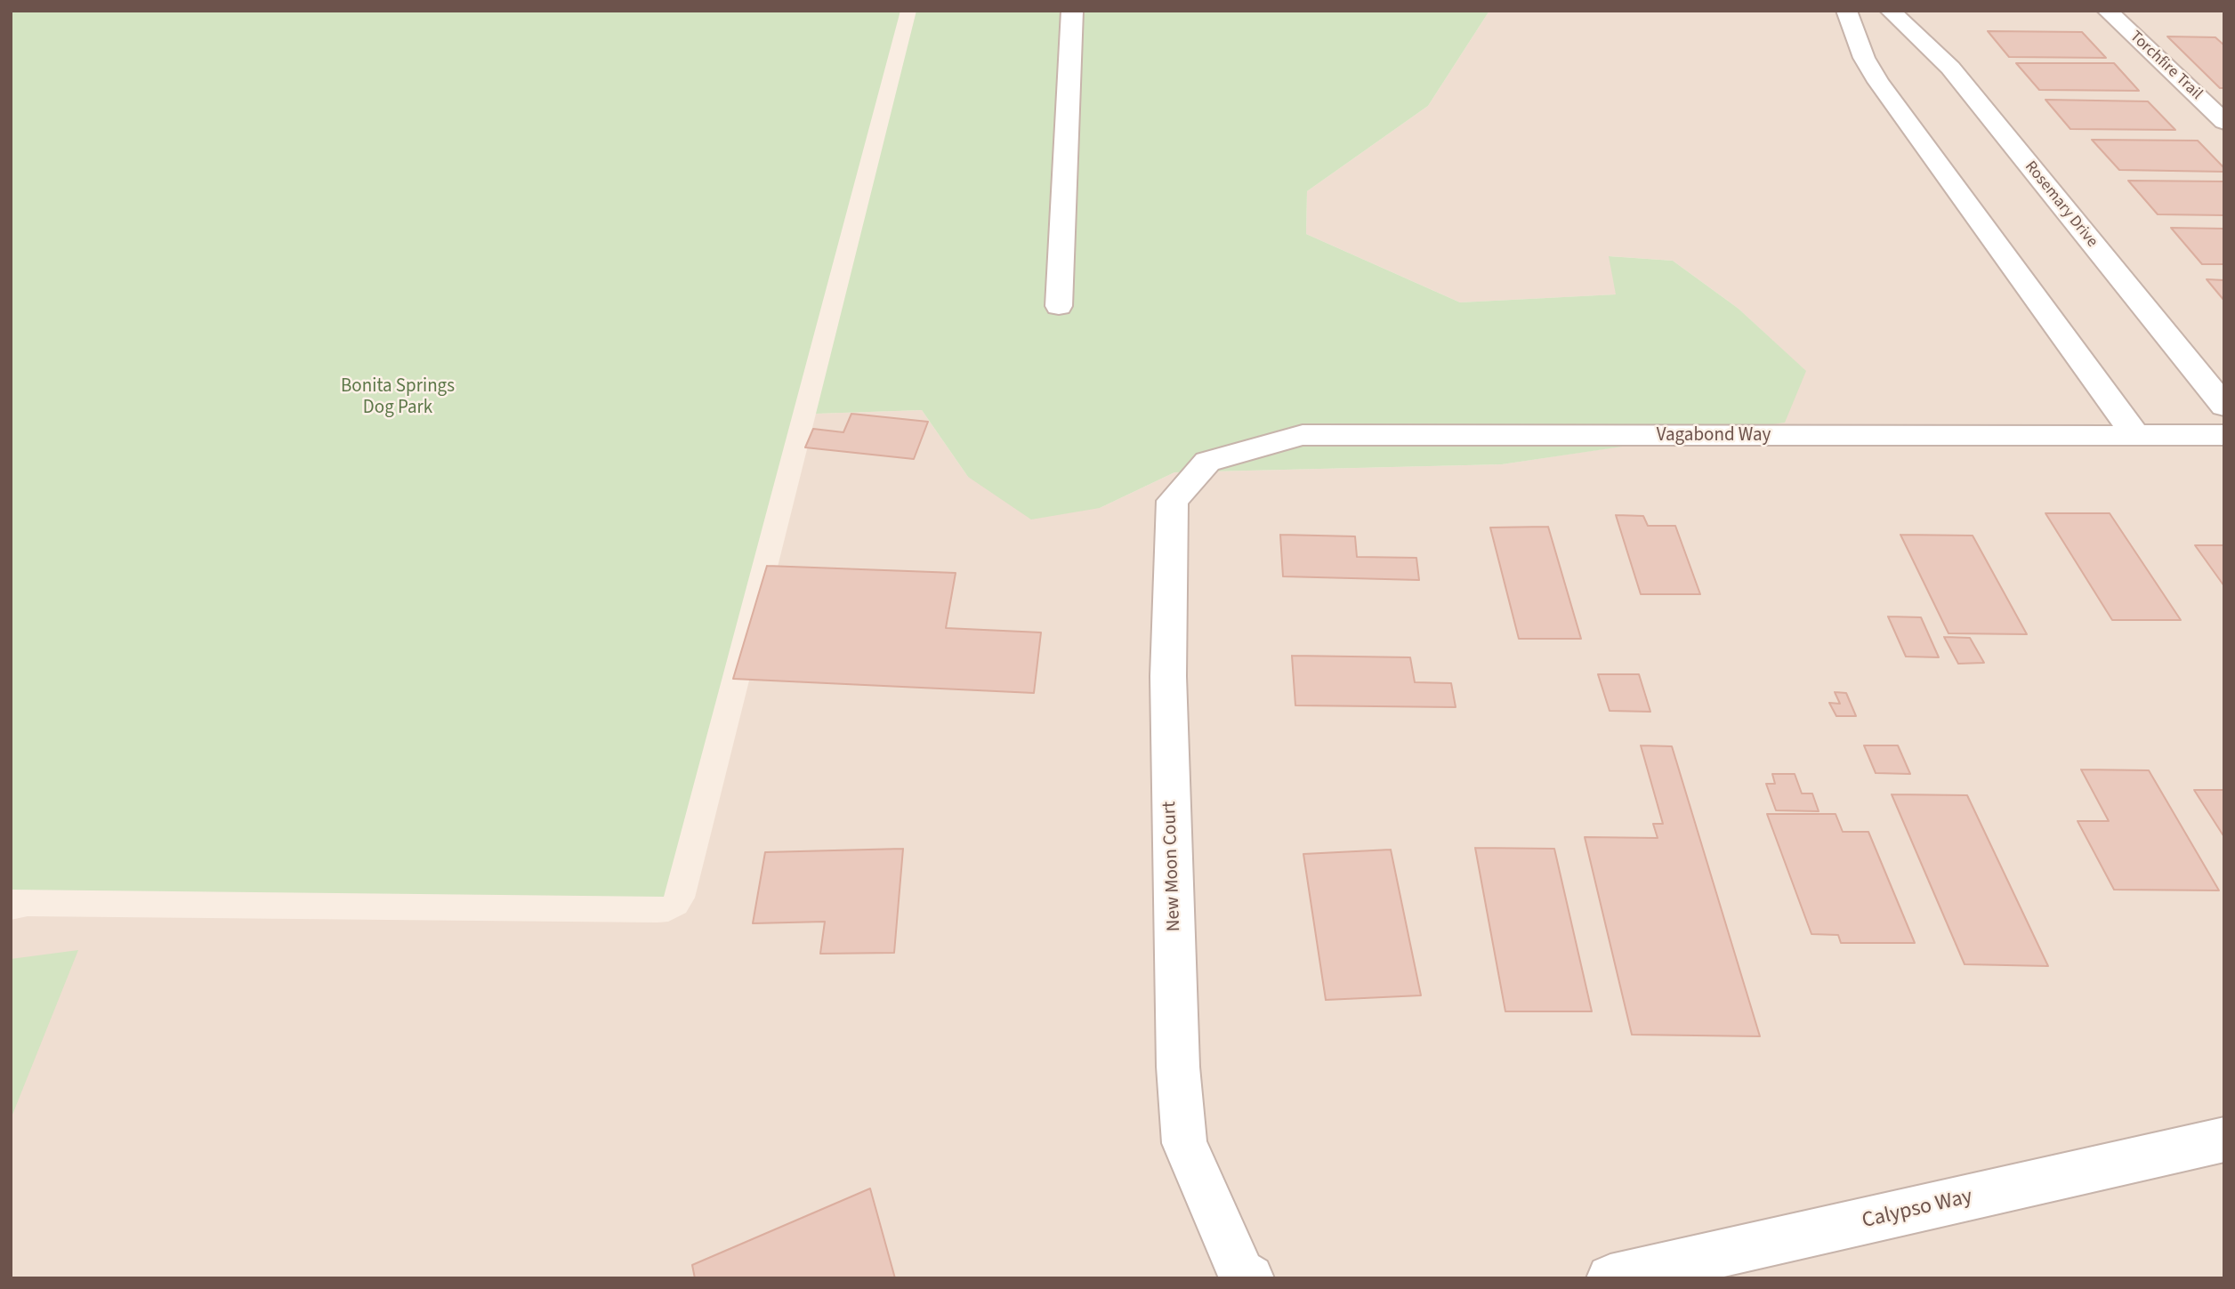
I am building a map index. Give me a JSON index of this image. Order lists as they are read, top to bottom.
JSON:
{
  "streets": {
    "street": [
      "Torchfire Trail",
      "Rosemary Drive",
      "Vagabond Way",
      "New Moon Court",
      "Calypso Way"
    ]
  },
  "crossings": [
    ["Vagabond Way", "New Moon Court"]
  ],
  "parks": ["Bonita Springs Dog Park"]
}
